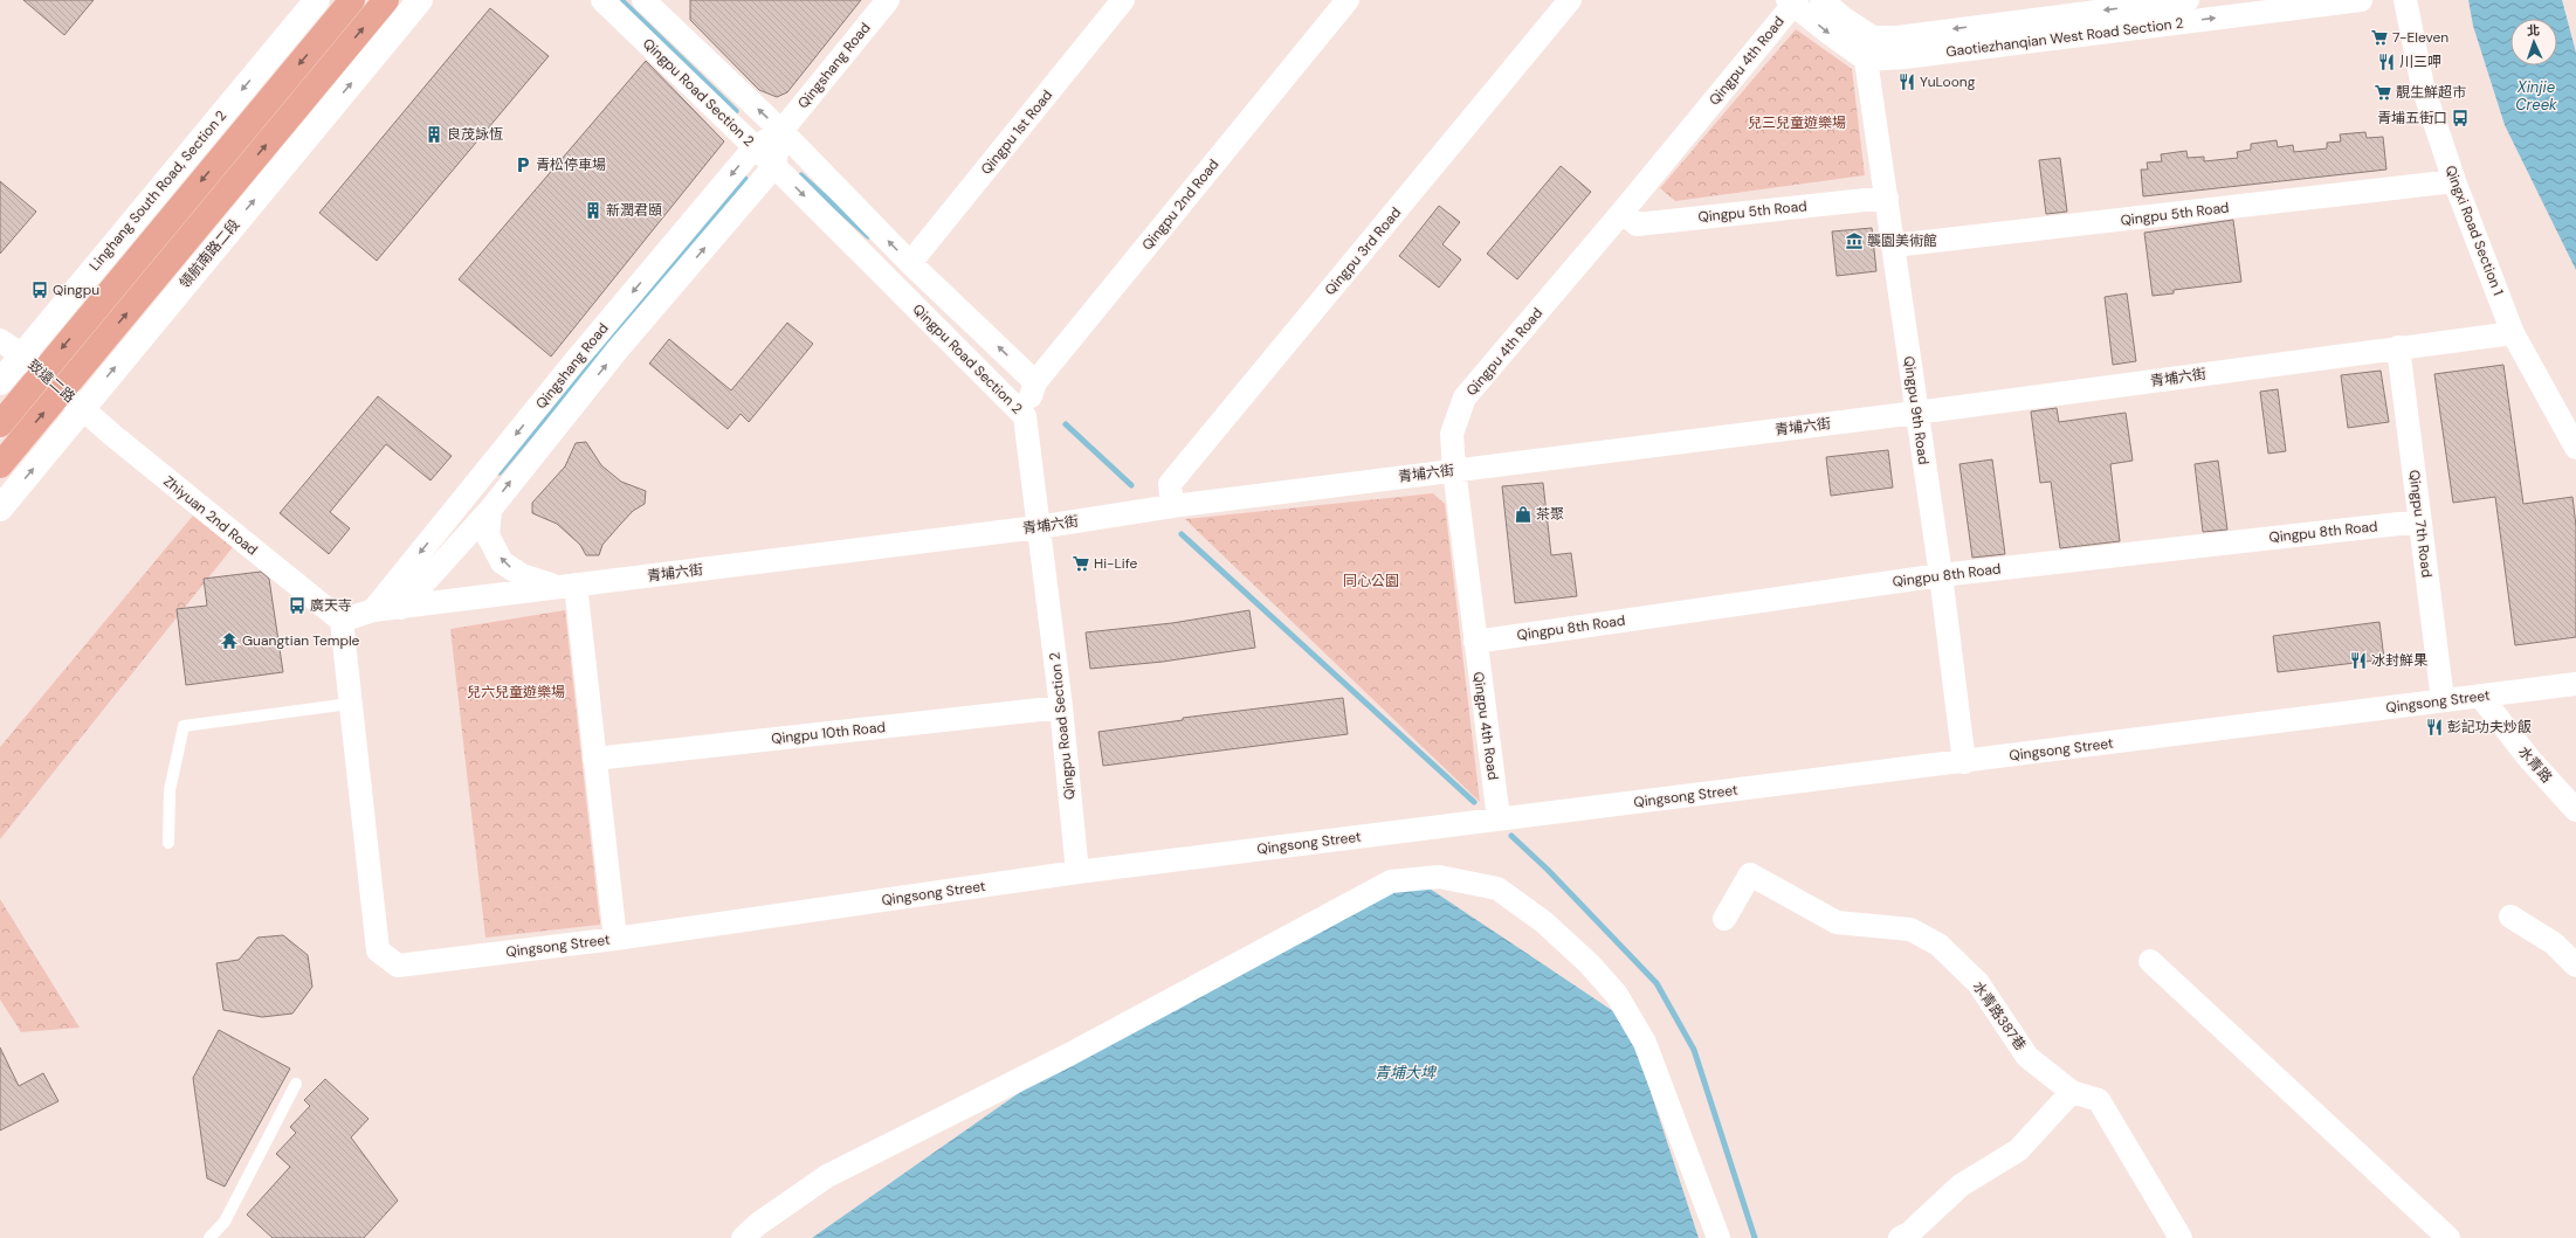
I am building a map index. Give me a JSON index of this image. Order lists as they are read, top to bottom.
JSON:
{
  "streets": {
    "main road": ["領航南路二段"],
    "street": [
      "Gaotiezhanqian West Road Section 2",
      "Qingpu 4th Road",
      "Qingshang Road",
      "Qingpu Road Section 2",
      "Qingpu 1st Road",
      "Linghang South Road, Section 2",
      "Qingpu 2nd Road",
      "Qingpu 5th Road",
      "Qingxi Road Section 1",
      "Qingpu 3rd Road",
      "青埔六街",
      "致遠二路",
      "Qingpu 9th Road",
      "Zhiyuan 2nd Road",
      "Qingpu 7th Road",
      "Qingpu 8th Road",
      "Qingsong Street",
      "Qingpu 10th Road",
      "水青路",
      "水青路387巷"
    ]
  },
  "crossings": [
    ["Gaotiezhanqian West Road Section 2", "Qingpu 9th Road"],
    ["Qingpu 4th Road", "Qingpu 5th Road"],
    ["Qingpu 4th Road", "青埔六街"],
    ["Qingpu 4th Road", "Qingpu 8th Road"],
    ["Qingpu 4th Road", "Qingsong Street"],
    ["Qingshang Road", "Qingpu Road Section 2"],
    ["Qingshang Road", "青埔六街"],
    ["Qingpu Road Section 2", "Qingpu 1st Road"],
    ["Qingpu Road Section 2", "Qingpu 2nd Road"],
    ["Qingpu Road Section 2", "青埔六街"],
    ["Qingpu Road Section 2", "Qingsong Street"],
    ["Qingpu Road Section 2", "Qingpu 10th Road"],
    ["Linghang South Road, Section 2", "致遠二路"],
    ["Qingpu 5th Road", "Qingxi Road Section 1"],
    ["Qingpu 5th Road", "Qingpu 9th Road"],
    ["Qingxi Road Section 1", "青埔六街"],
    ["Qingpu 3rd Road", "青埔六街"],
    ["領航南路二段", "致遠二路"],
    ["領航南路二段", "Zhiyuan 2nd Road"],
    ["青埔六街", "Qingpu 9th Road"],
    ["青埔六街", "Zhiyuan 2nd Road"],
    ["青埔六街", "Qingpu 7th Road"],
    ["青埔六街", "Qingsong Street"],
    ["致遠二路", "Zhiyuan 2nd Road"],
    ["Qingpu 9th Road", "Qingpu 8th Road"],
    ["Qingpu 9th Road", "Qingsong Street"],
    ["Zhiyuan 2nd Road", "Qingsong Street"],
    ["Qingpu 7th Road", "Qingpu 8th Road"],
    ["Qingpu 7th Road", "Qingsong Street"],
    ["Qingsong Street", "水青路"]
  ],
  "one_way": ["Linghang South Road, Section 2"],
  "water": ["Xinjie Creek", "青埔大埤"],
  "parks": ["兒三兒童遊樂場", "同心公園", "兒六兒童遊樂場"],
  "places": {
    "supermarket": ["7-Eleven", "靚生鮮超市", "Hi-Life"],
    "restaurant": [
      "川三呷",
      "YuLoong",
      "冰封鮮果",
      "彭記功夫炒飯"
    ],
    "bus stop": ["青埔五街口", "Qingpu", "廣天寺"],
    "building": ["良茂詠恆", "新潤君頤"],
    "parking": ["青松停車場"],
    "museum": ["襲園美術館"],
    "shop": ["茶聚"],
    "temple": ["Guangtian Temple"]
  },
  "north": "top"
}
